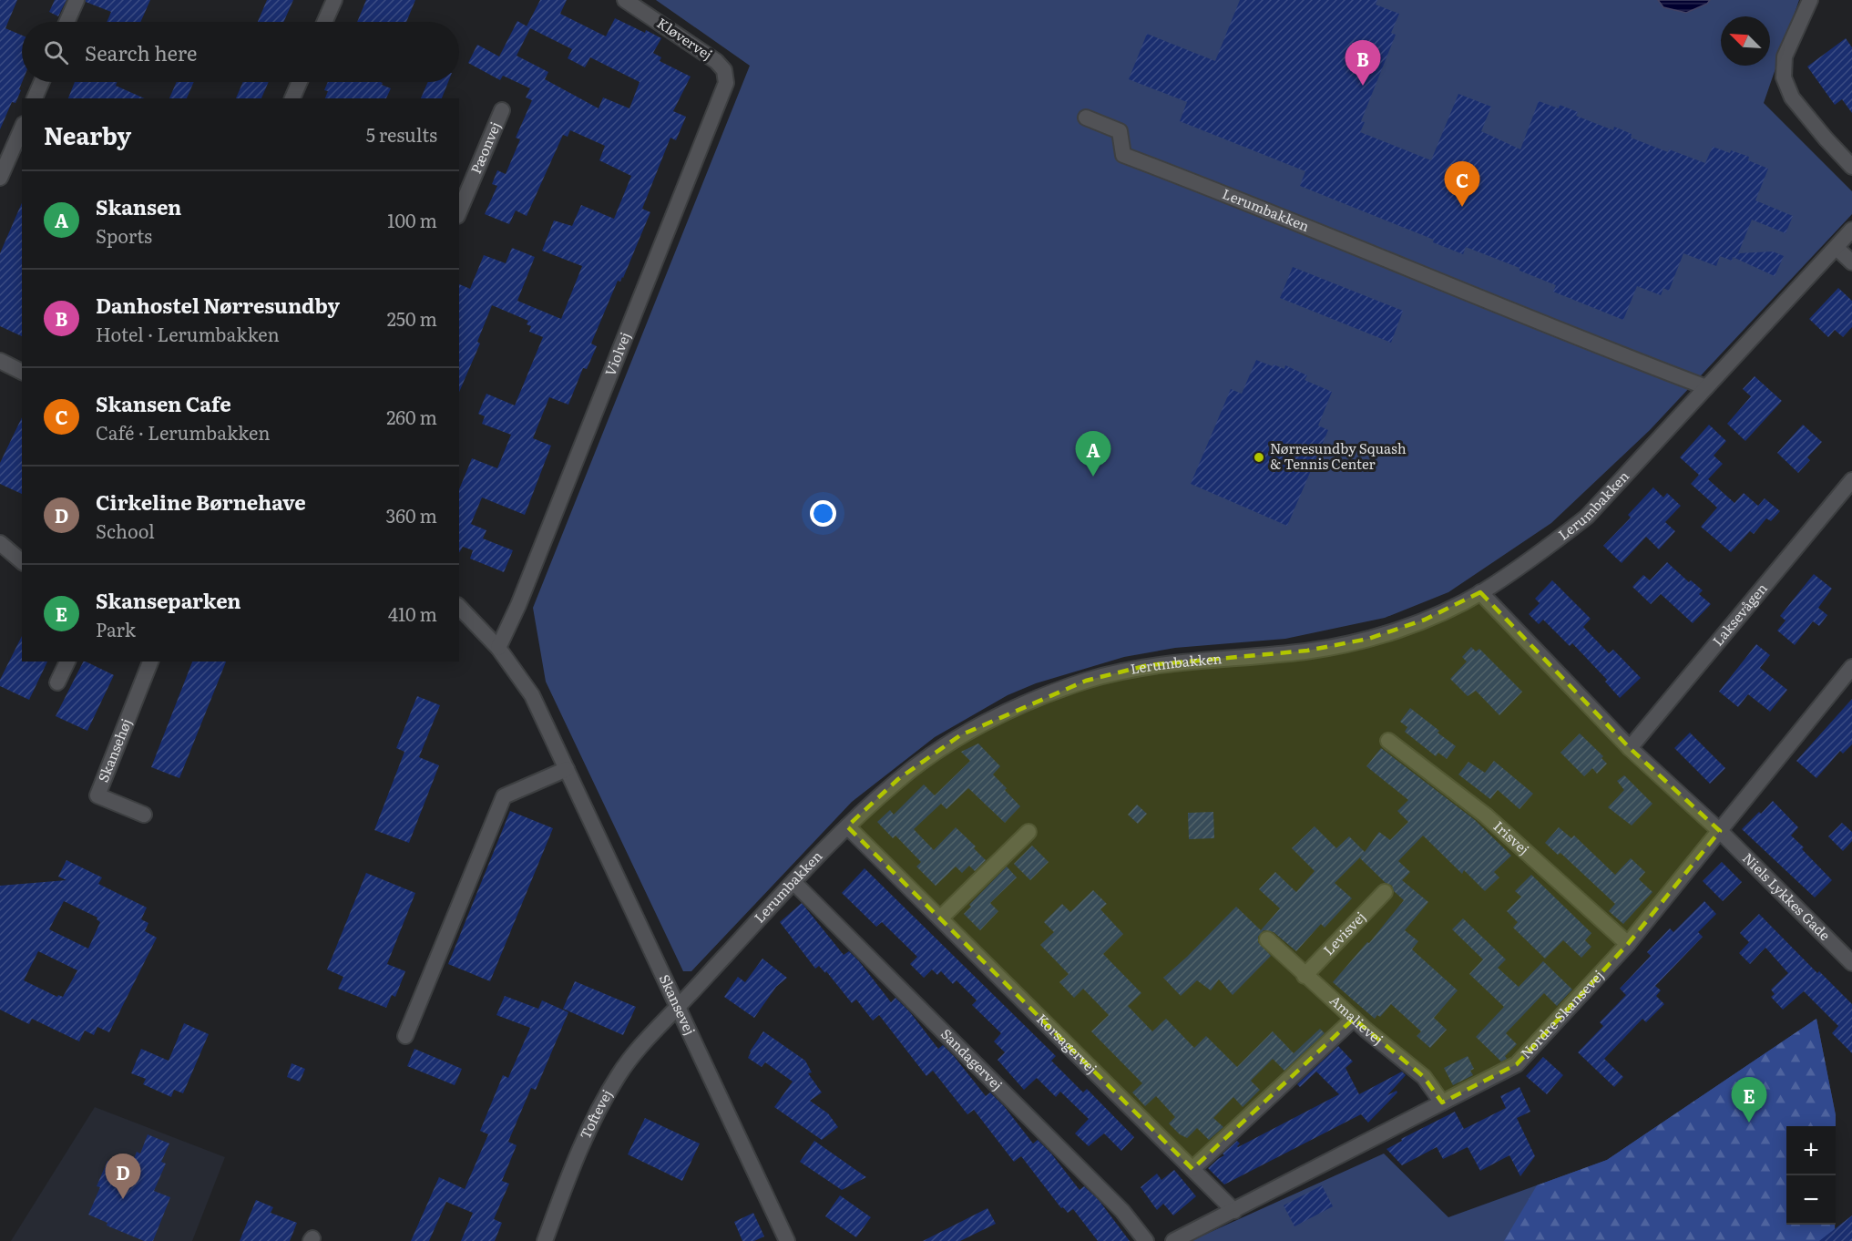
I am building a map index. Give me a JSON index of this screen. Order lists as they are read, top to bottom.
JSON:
{
  "streets": {
    "street": [
      "Kløvervej",
      "Pæonvej",
      "Lerumbakken",
      "Violvej",
      "Laksevågen",
      "Skansehøj",
      "Irisvej",
      "Niels Lykkes Gade",
      "Levisvej",
      "Skansevej",
      "Nordre Skansevej",
      "Amalievej",
      "Korsagervej",
      "Sandagervej",
      "Toftevej"
    ]
  },
  "crossings": [
    ["Kløvervej", "Violvej"],
    ["Lerumbakken", "Skansevej"],
    ["Lerumbakken", "Korsagervej"],
    ["Lerumbakken", "Sandagervej"],
    ["Lerumbakken", "Toftevej"],
    ["Violvej", "Skansevej"],
    ["Irisvej", "Nordre Skansevej"],
    ["Niels Lykkes Gade", "Nordre Skansevej"],
    ["Levisvej", "Amalievej"],
    ["Skansevej", "Toftevej"],
    ["Nordre Skansevej", "Amalievej"],
    ["Nordre Skansevej", "Korsagervej"]
  ],
  "places": ["Nørresundby Squash & Tennis Center"],
  "north": "top left",
  "page": {
    "search": "Search here",
    "pins": [
      "B",
      "C",
      "A",
      "E",
      "D"
    ],
    "heading": ["Nearby", "5 results"],
    "list": [
      {
        "mark": "A",
        "name": "Skansen",
        "note": "Sports",
        "value": "100 m"
      },
      {
        "mark": "B",
        "name": "Danhostel Nørresundby",
        "note": "Hotel · Lerumbakken",
        "value": "250 m"
      },
      {
        "mark": "C",
        "name": "Skansen Cafe",
        "note": "Café · Lerumbakken",
        "value": "260 m"
      },
      {
        "mark": "D",
        "name": "Cirkeline Børnehave",
        "note": "School",
        "value": "360 m"
      },
      {
        "mark": "E",
        "name": "Skanseparken",
        "note": "Park",
        "value": "410 m"
      }
    ],
    "map_buttons": ["+", "−"]
  }
}
